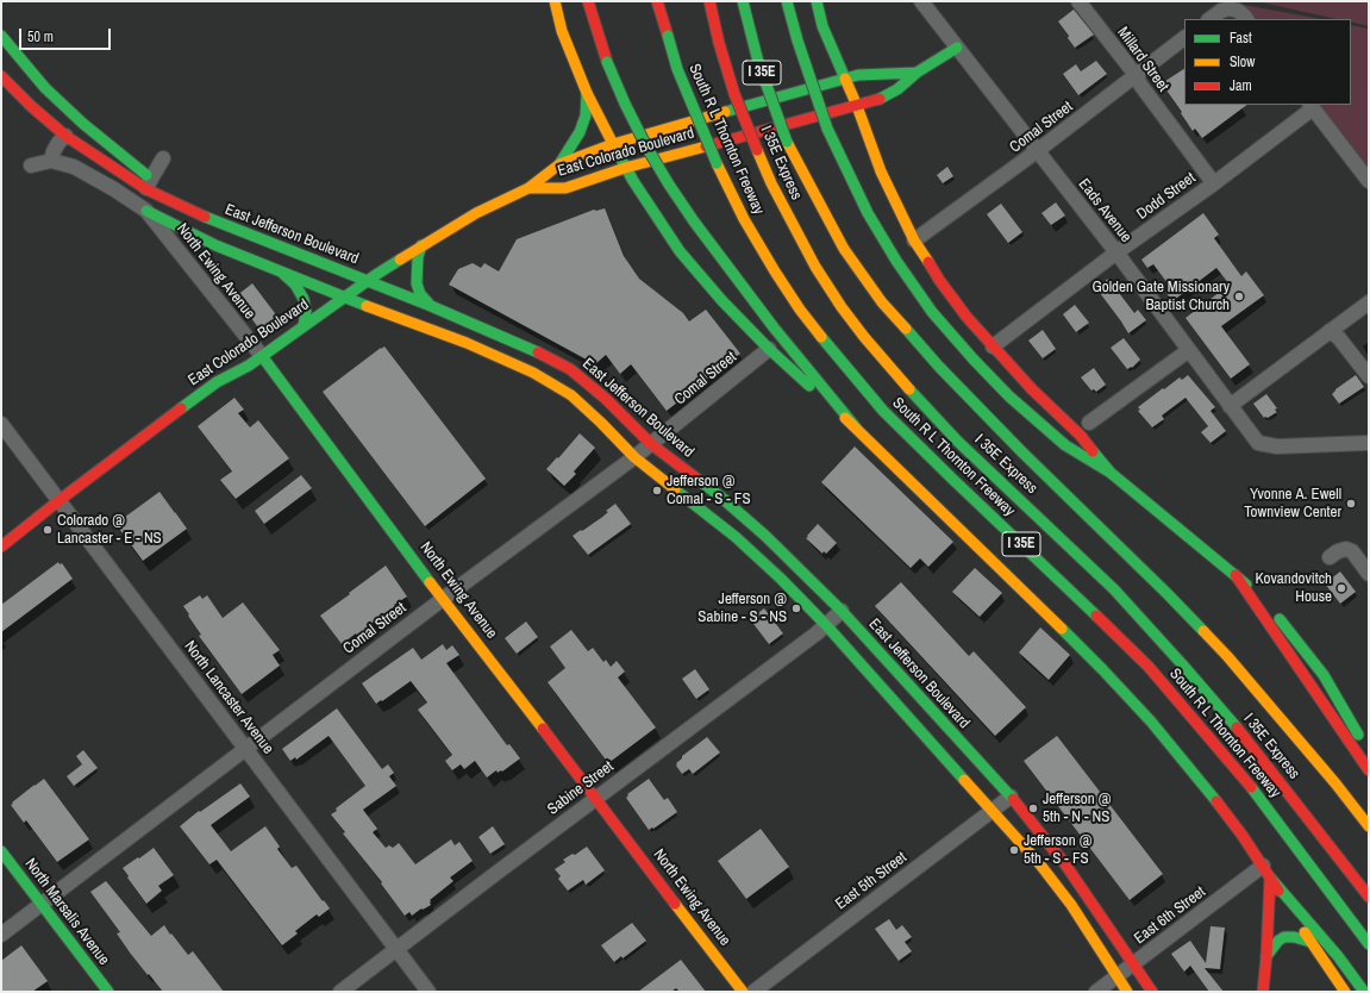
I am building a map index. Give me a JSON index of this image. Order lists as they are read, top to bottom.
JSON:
{
  "streets": {
    "main road": [
      "I 35E",
      "South R L Thornton Freeway",
      "East Colorado Boulevard",
      "I 35E Express",
      "East Jefferson Boulevard",
      "North Ewing Avenue",
      "North Marsalis Avenue"
    ],
    "street": [
      "Millard Street",
      "Comal Street",
      "Dodd Street",
      "Eads Avenue",
      "North Lancaster Avenue",
      "Sabine Street",
      "East 5th Street",
      "East 6th Street"
    ]
  },
  "crossings": [
    ["Millard Street", "Comal Street"],
    ["Millard Street", "Dodd Street"],
    ["Comal Street", "Eads Avenue"],
    ["Comal Street", "East Jefferson Boulevard"],
    ["Comal Street", "North Ewing Avenue"],
    ["Comal Street", "North Lancaster Avenue"],
    ["Comal Street", "North Marsalis Avenue"],
    ["East Colorado Boulevard", "Eads Avenue"],
    ["East Colorado Boulevard", "East Jefferson Boulevard"],
    ["East Colorado Boulevard", "North Ewing Avenue"],
    ["East Colorado Boulevard", "North Lancaster Avenue"],
    ["Dodd Street", "Eads Avenue"],
    ["East Jefferson Boulevard", "Sabine Street"],
    ["East Jefferson Boulevard", "East 5th Street"],
    ["East Jefferson Boulevard", "East 6th Street"],
    ["North Ewing Avenue", "Sabine Street"],
    ["North Lancaster Avenue", "Sabine Street"]
  ],
  "places": [
    "Golden Gate Missionary Baptist Church",
    "Jefferson @ Comal - S - FS",
    "Yvonne A. Ewell Townview Center",
    "Colorado @ Lancaster - E - NS",
    "Kovandovitch House",
    "Jefferson @ Sabine - S - NS",
    "Jefferson @ 5th - N - NS",
    "Jefferson @ 5th - S - FS"
  ],
  "legend": ["Fast", "Slow", "Jam"],
  "scale_bar": "50 m"
}
